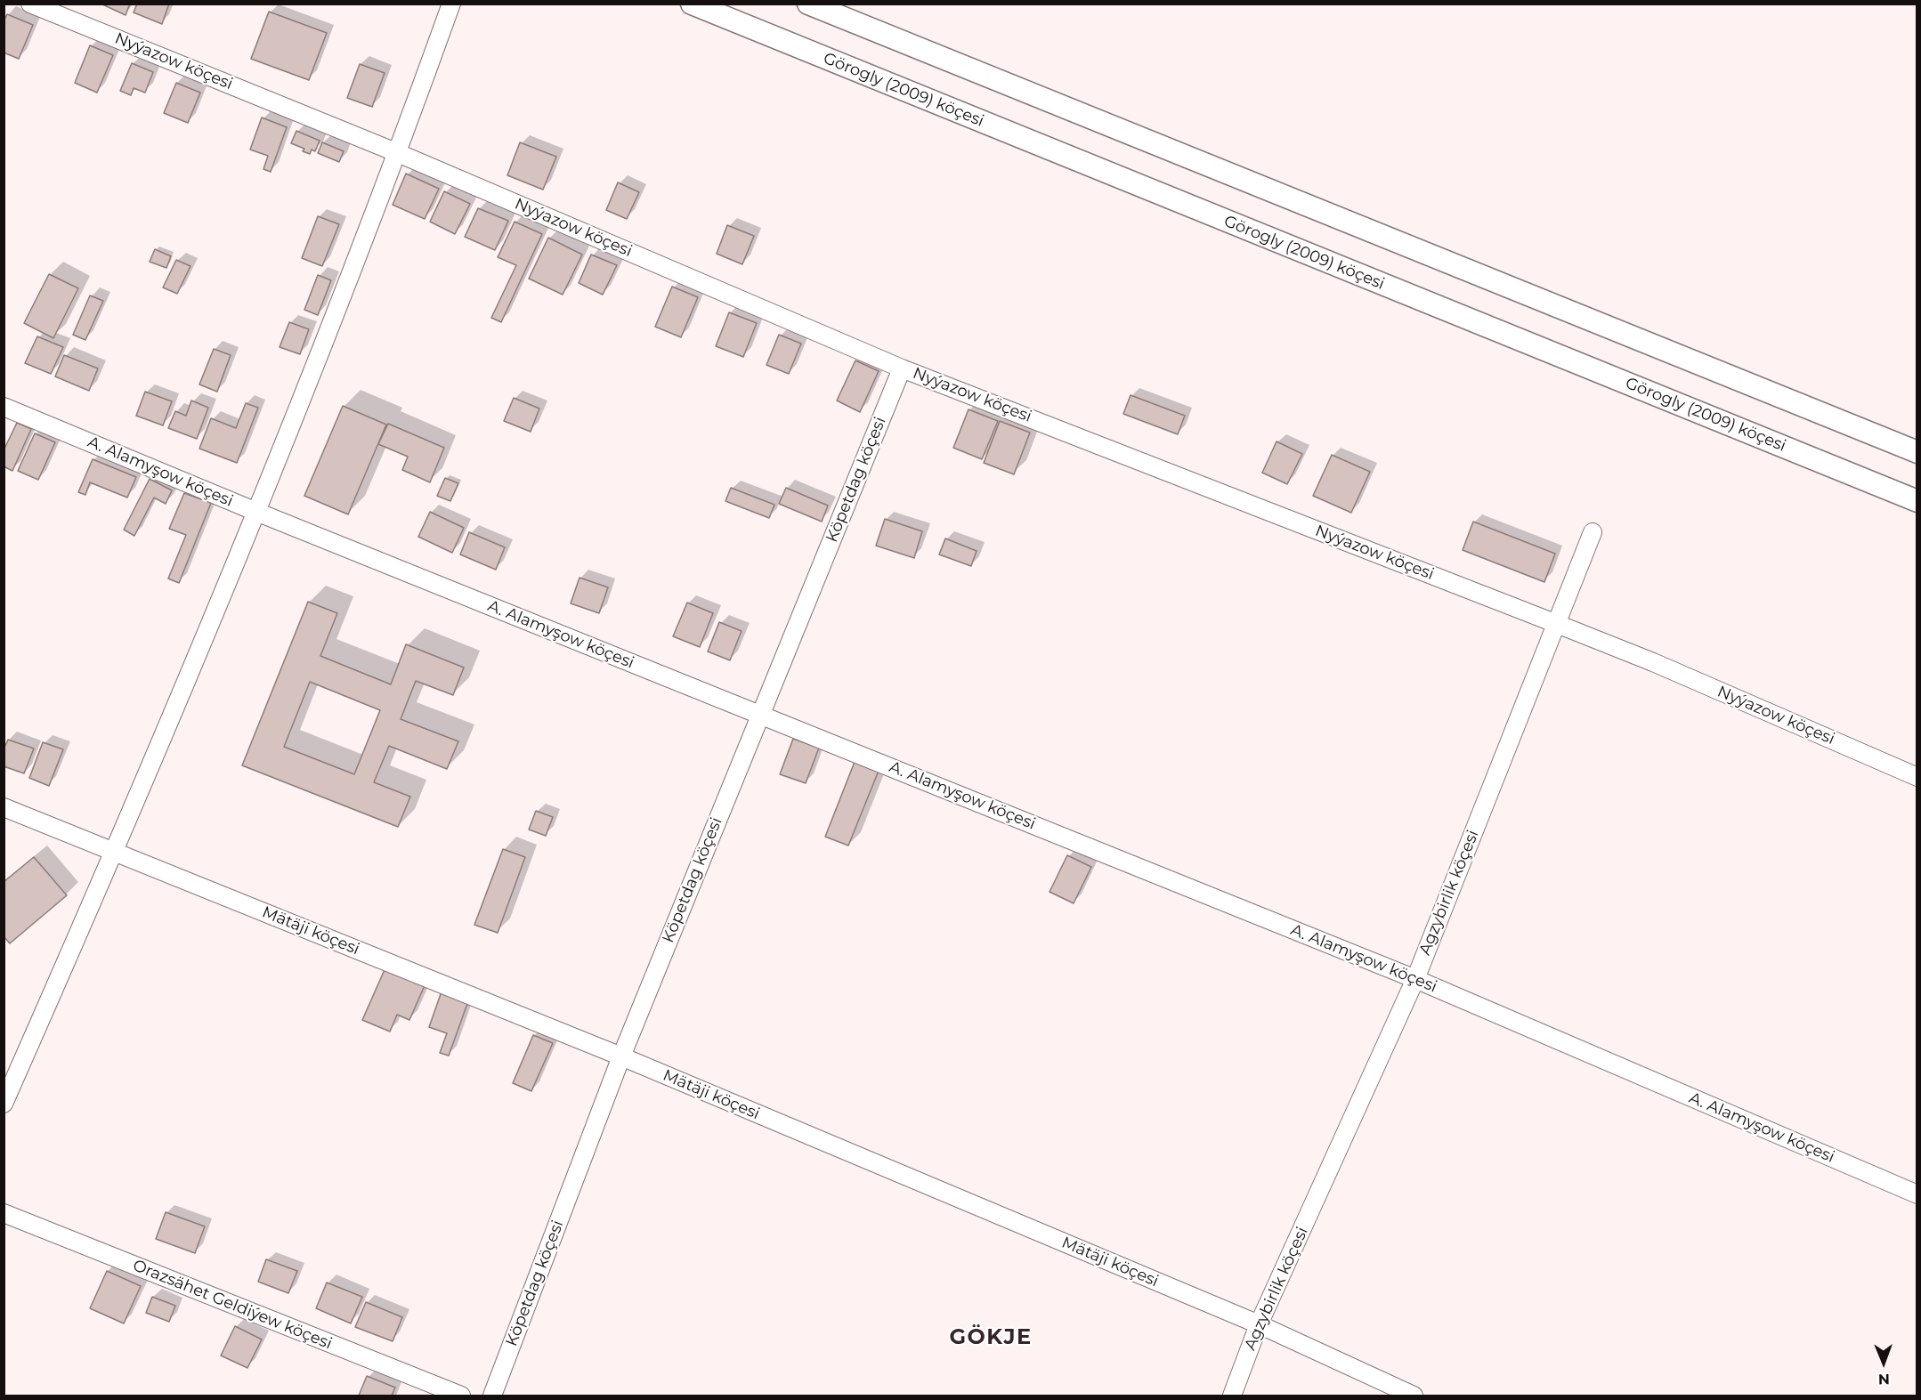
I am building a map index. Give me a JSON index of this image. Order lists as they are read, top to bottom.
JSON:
{
  "streets": {
    "main road": ["Görogly (2009) köçesi"],
    "street": [
      "Nyýazow köçesi",
      "A. Alamyşow köçesi",
      "Köpetdag köçesi",
      "Agzybirlik köçesi",
      "Mätäji köçesi",
      "Orazsähet Geldiýew köçesi"
    ]
  },
  "crossings": [
    ["Nyýazow köçesi", "Köpetdag köçesi"],
    ["Nyýazow köçesi", "Agzybirlik köçesi"],
    ["A. Alamyşow köçesi", "Köpetdag köçesi"],
    ["A. Alamyşow köçesi", "Agzybirlik köçesi"],
    ["Köpetdag köçesi", "Mätäji köçesi"],
    ["Agzybirlik köçesi", "Mätäji köçesi"]
  ],
  "districts": ["GÖKJE"],
  "north": "bottom"
}
